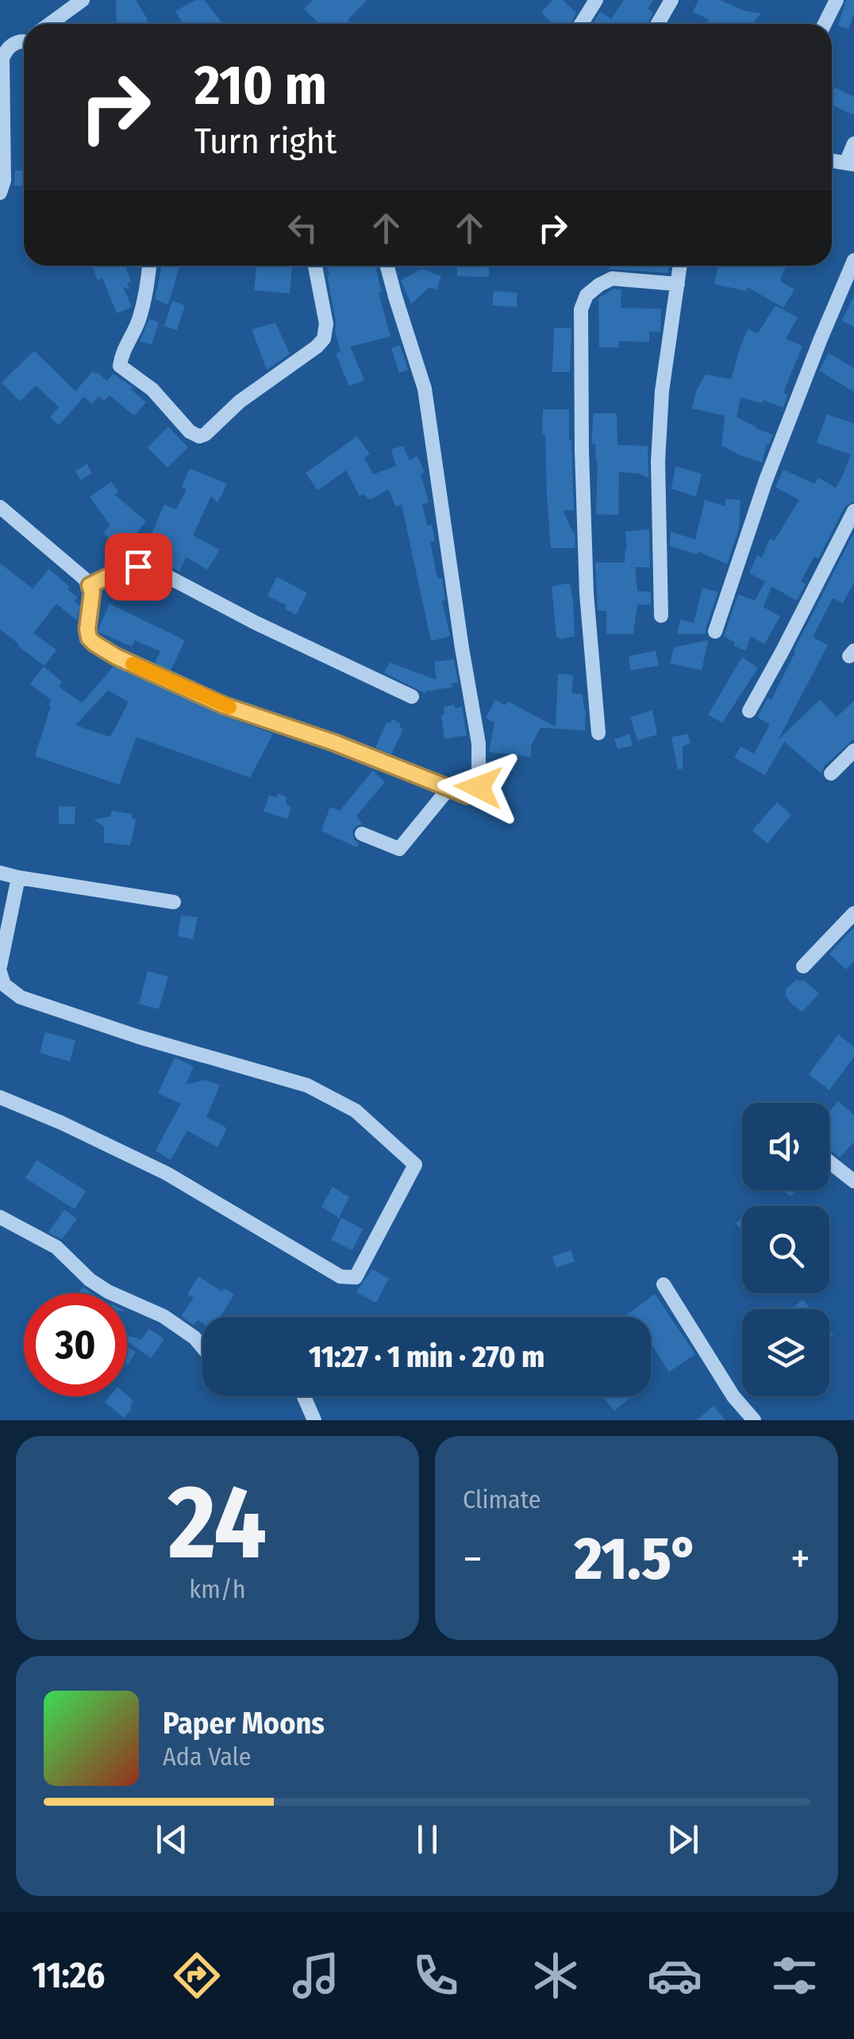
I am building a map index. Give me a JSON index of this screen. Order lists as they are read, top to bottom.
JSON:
{
  "page": {
    "turn": ["210 m", "Turn right"],
    "limit": "30",
    "trip": "11:27 · 1 min · 270 m",
    "tile": [
      ["24", "km/h"],
      "Climate"
    ],
    "heat": ["−", "21.5°", "+"],
    "song": ["Paper Moons", "Ada Vale"],
    "tabs": "11:26"
  }
}
